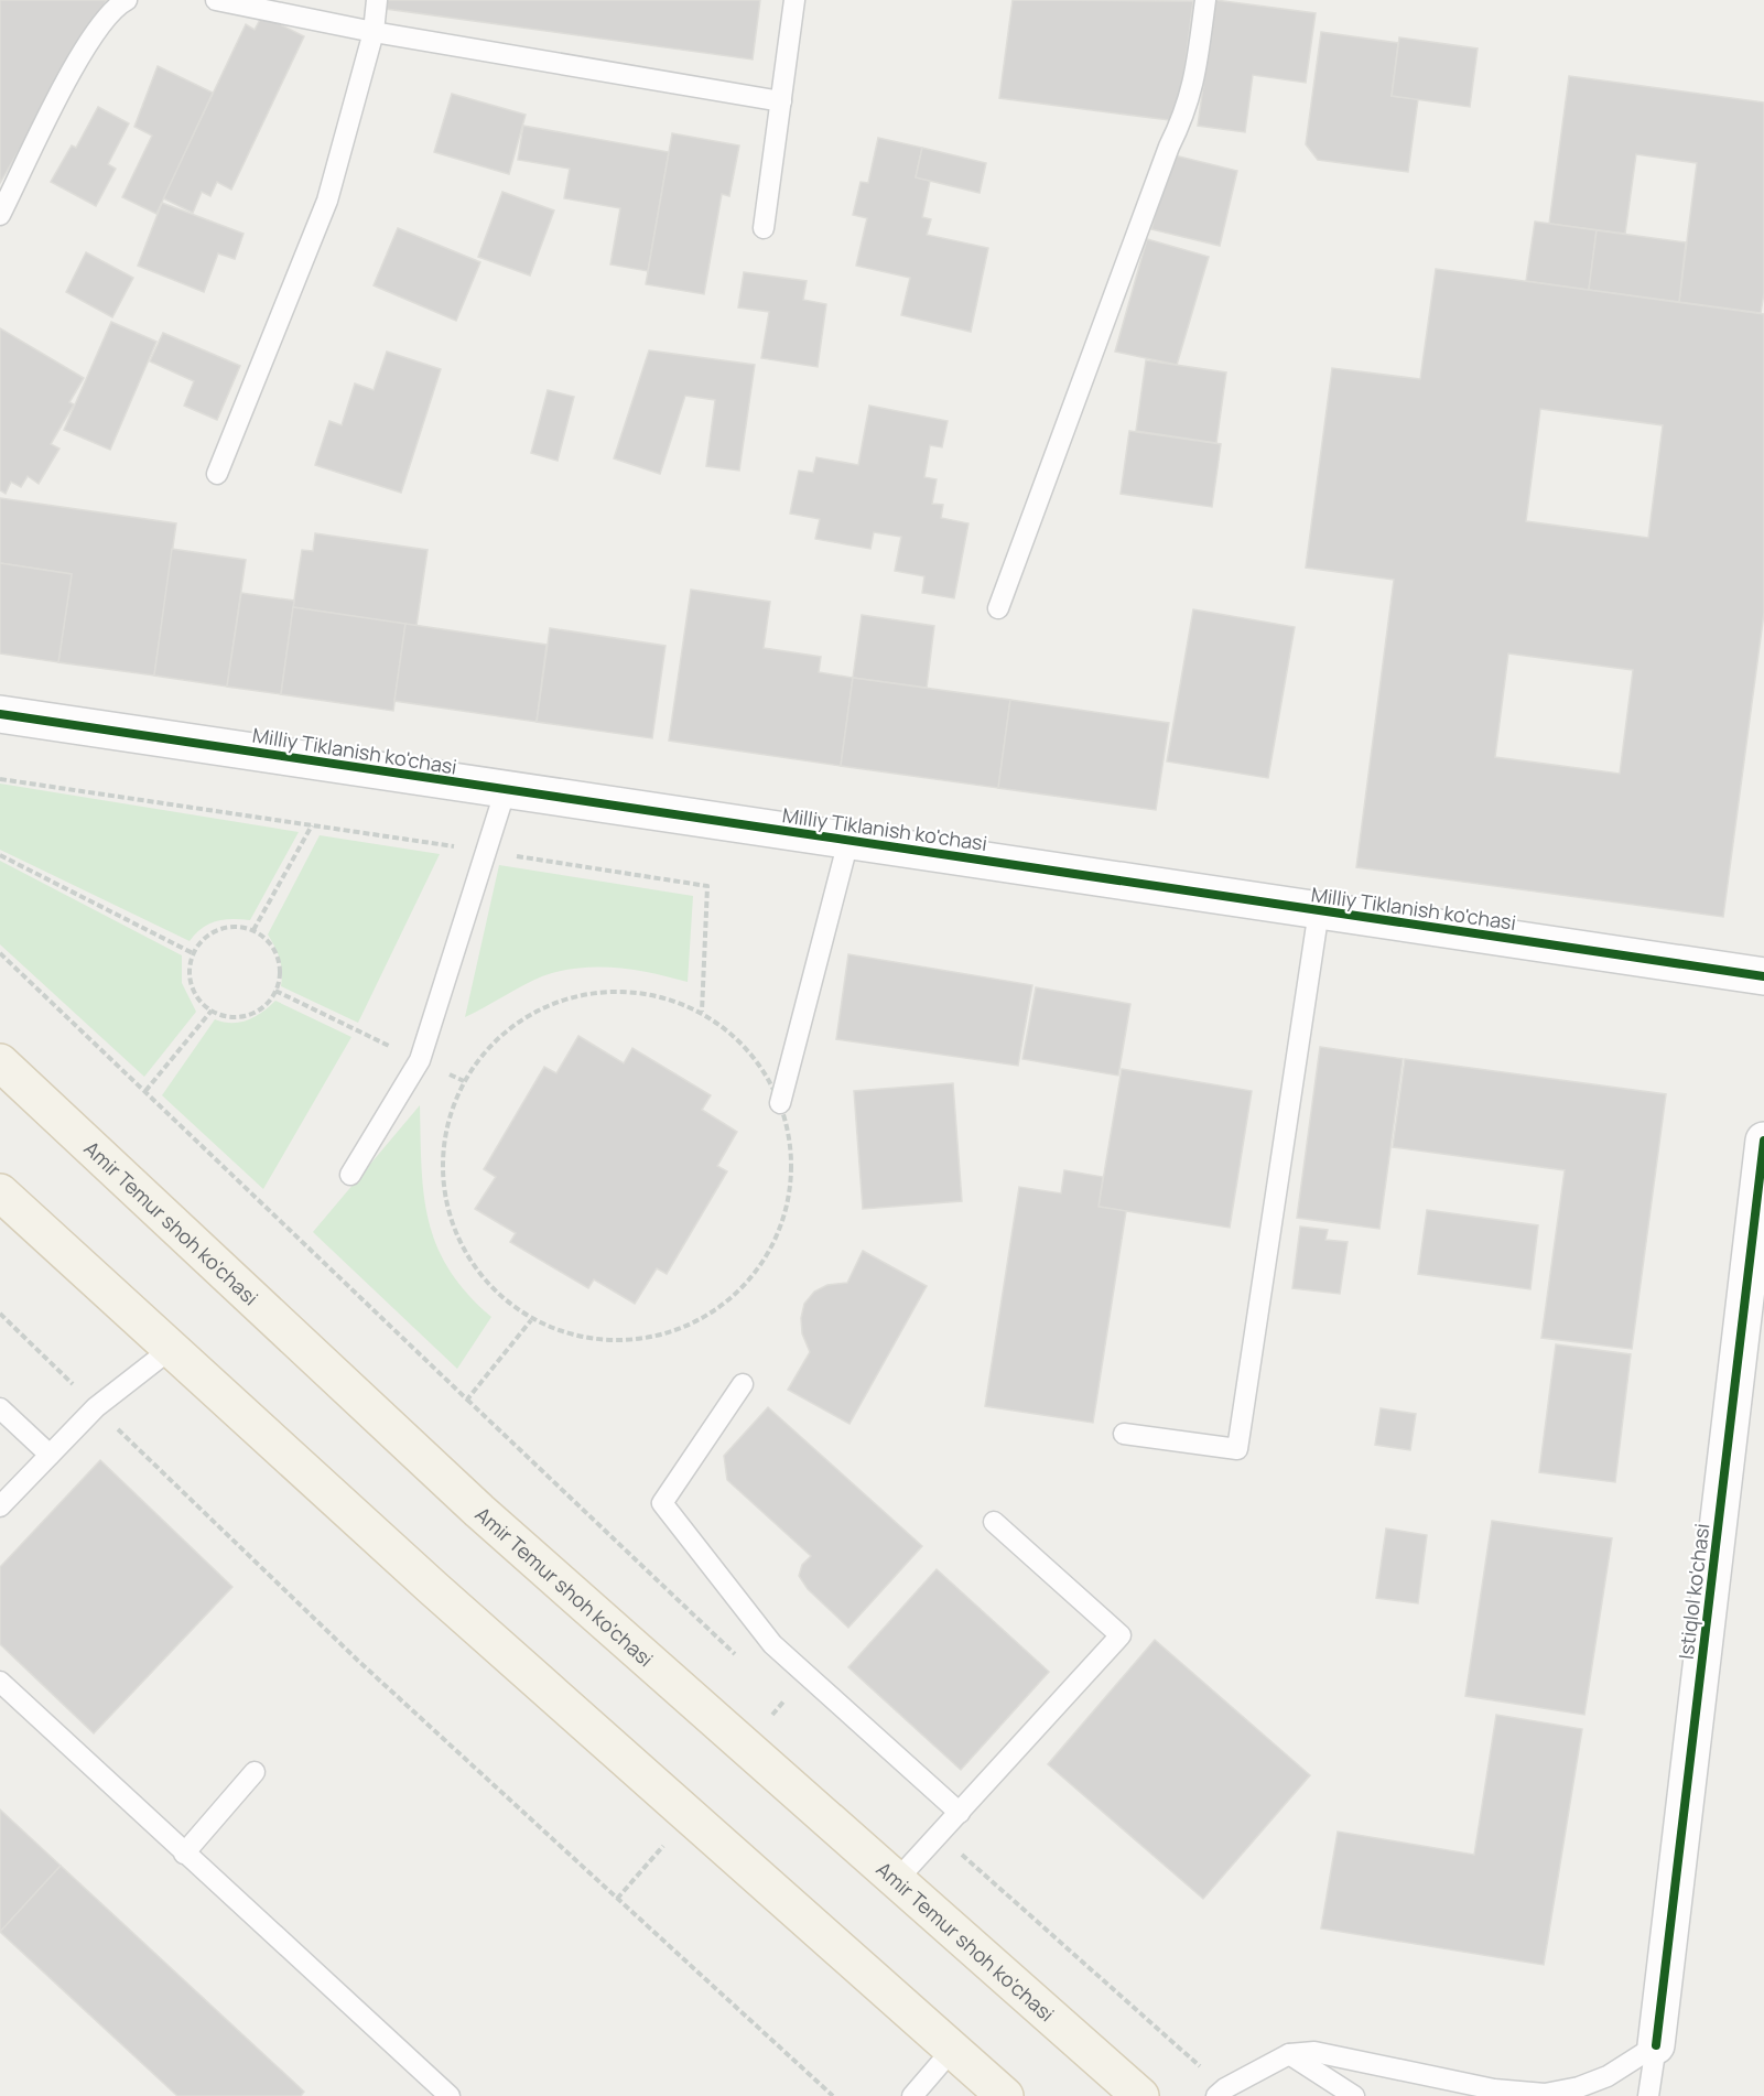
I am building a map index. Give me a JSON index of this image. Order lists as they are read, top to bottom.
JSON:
{
  "streets": {
    "main road": ["Amir Temur shoh ko'chasi"],
    "street": ["Milliy Tiklanish ko'chasi", "Istiqlol ko'chasi"]
  }
}
